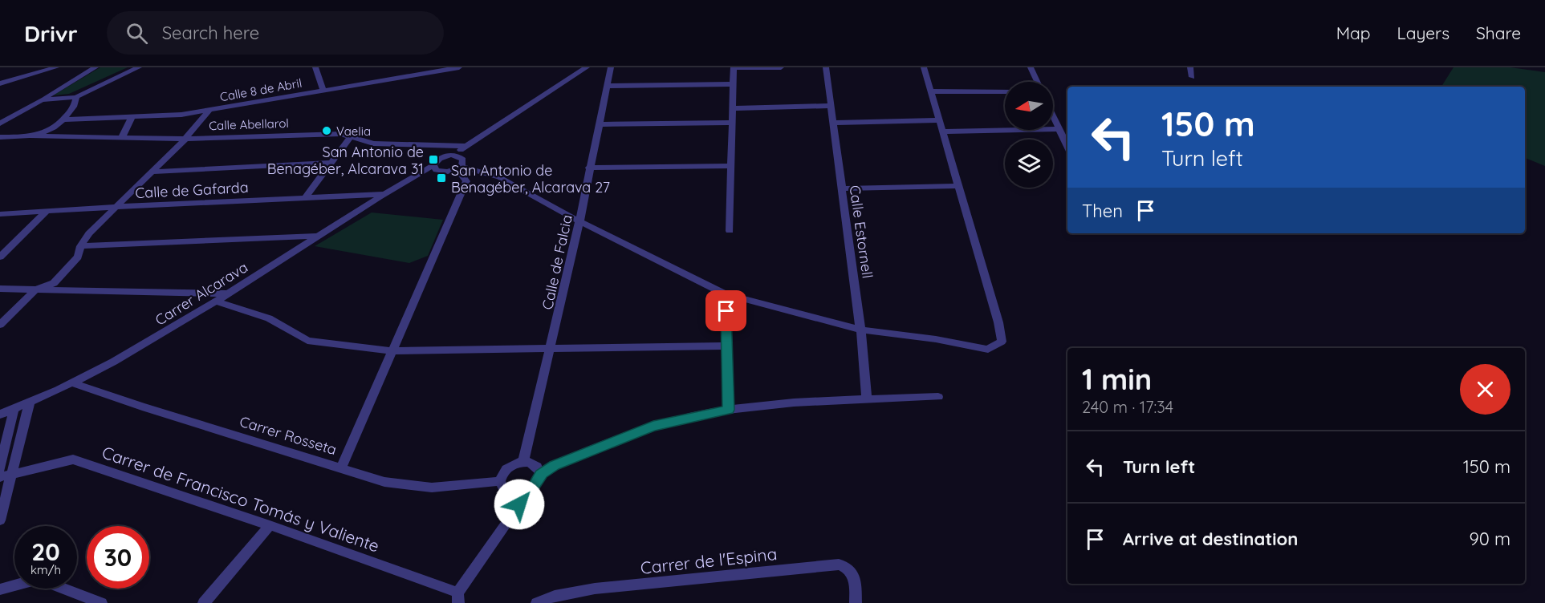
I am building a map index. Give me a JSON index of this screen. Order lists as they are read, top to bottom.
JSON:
{
  "streets": {
    "street": [
      "Calle 8 de Abril",
      "Calle Abellarol",
      "Calle de Gafarda",
      "Calle Estornell",
      "Calle de Falcia",
      "Carrer Alcarava",
      "Carrer Rosseta",
      "Carrer de Francisco Tomás y Valiente",
      "Carrer de l'Espina"
    ]
  },
  "crossings": [
    ["Calle de Gafarda", "Carrer Alcarava"],
    ["Calle de Falcia", "Carrer Rosseta"],
    ["Carrer Alcarava", "Carrer Rosseta"]
  ],
  "places": {
    "other": ["Vaelia"],
    "transit": ["San Antonio de Benagéber, Alcarava 31", "San Antonio de Benagéber, Alcarava 27"]
  },
  "north": "left",
  "page": {
    "header": "Drivr",
    "search": "Search here",
    "nav": ["Map", "Layers", "Share"],
    "turn": ["150 m", "Turn left"],
    "then": "Then",
    "heading": ["1 min", "240 m · 17:34"],
    "list": [
      {
        "name": "Turn left",
        "value": "150 m"
      },
      {
        "name": "Arrive at destination",
        "value": "90 m"
      }
    ],
    "speed": "20 km/h",
    "limit": "30"
  }
}
